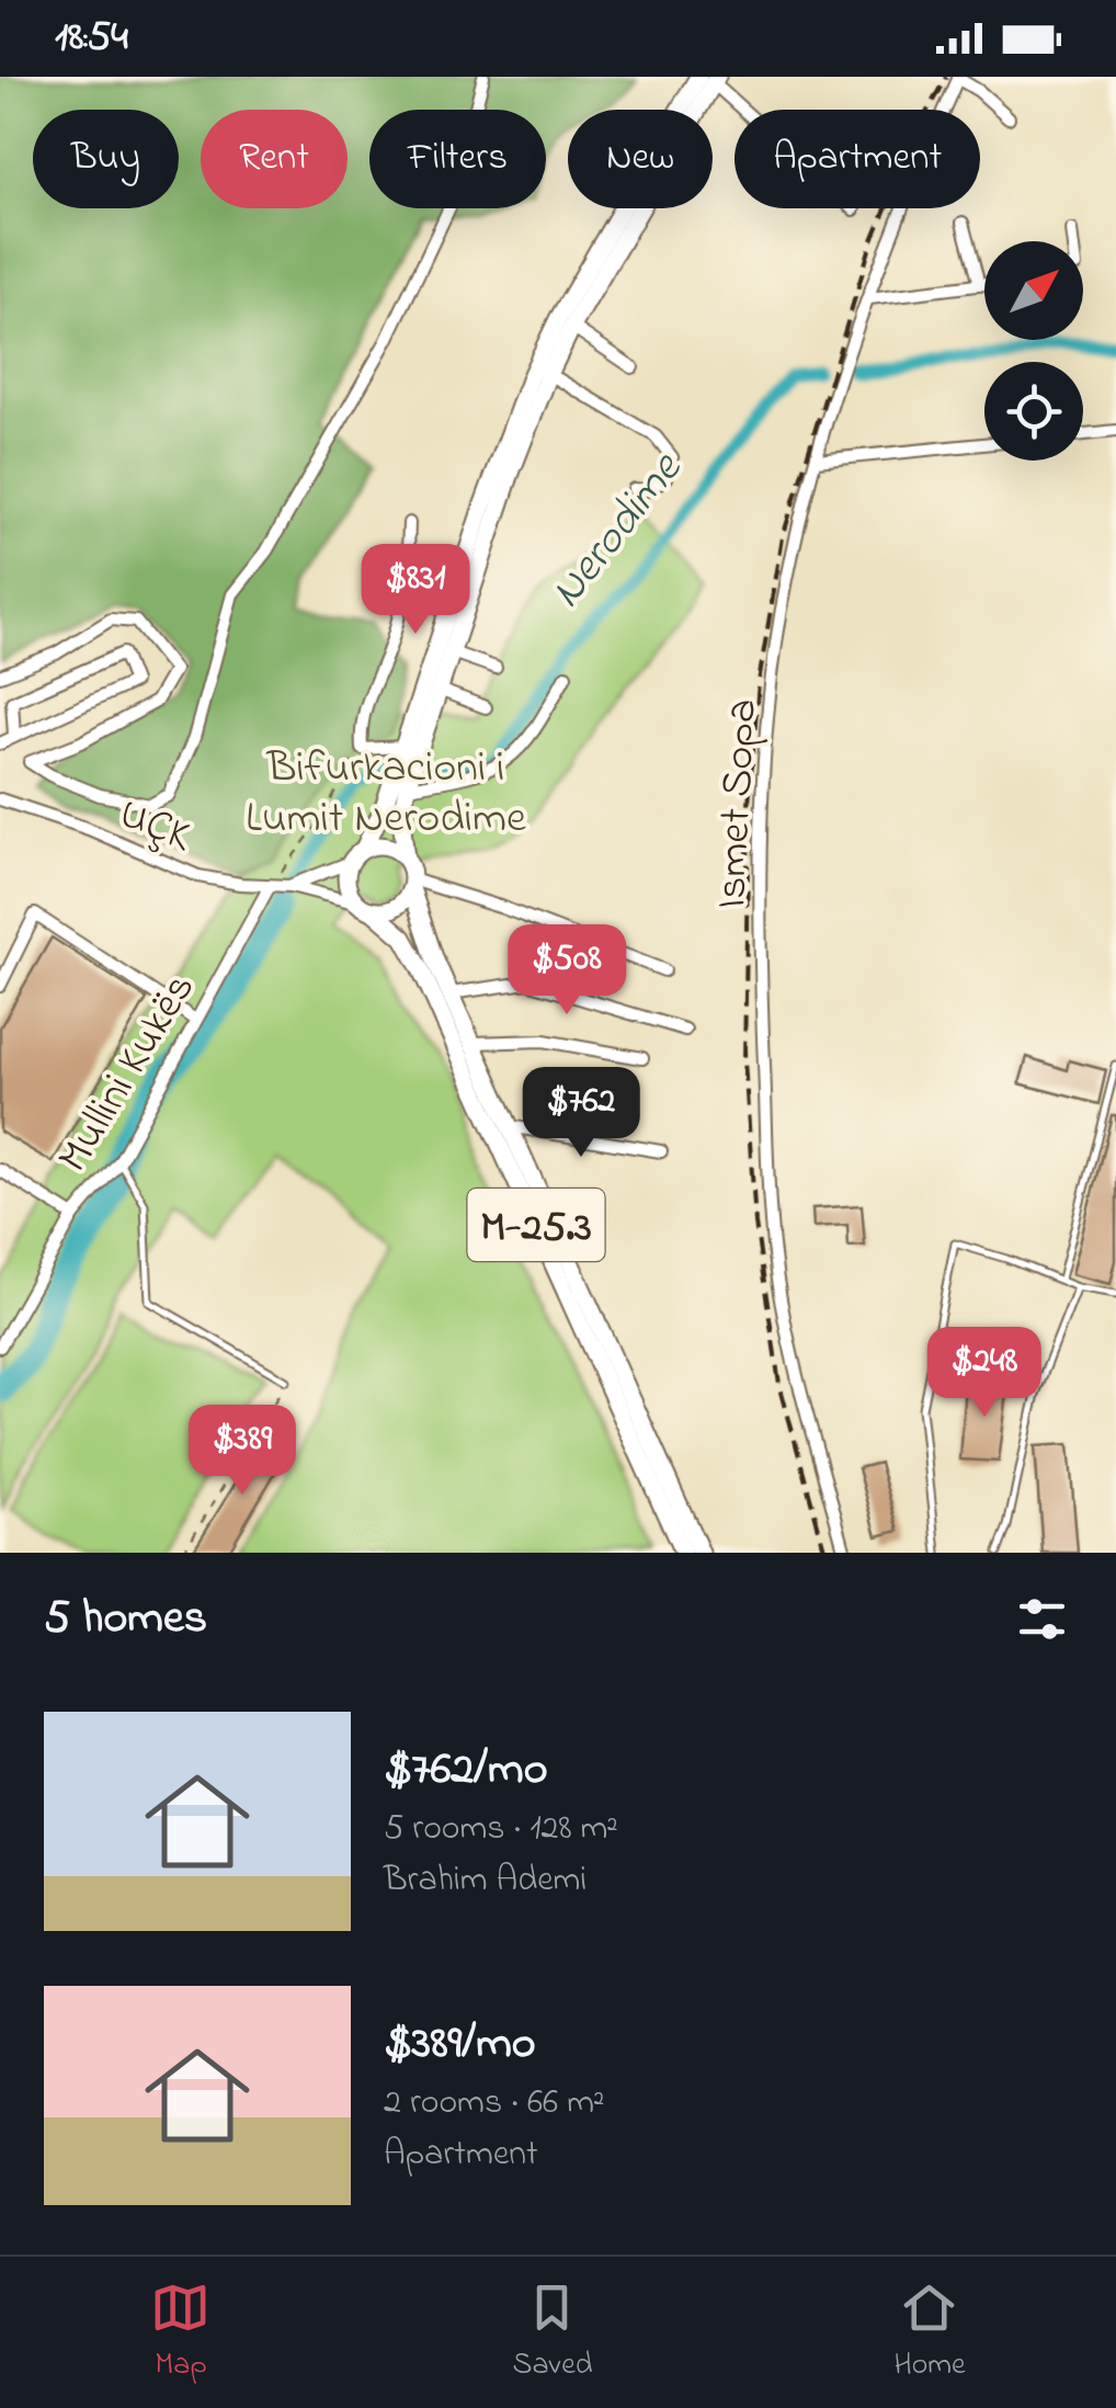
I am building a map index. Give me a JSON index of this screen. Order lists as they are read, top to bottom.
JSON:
{
  "streets": {
    "main road": ["M-25.3"],
    "street": ["Ismet Sopa", "UÇK", "Mullini Kukës"]
  },
  "crossings": [
    ["UÇK", "Mullini Kukës"],
    ["UÇK", "M-25.3"]
  ],
  "water": ["Nerodime"],
  "parks": ["Bifurkacioni i Lumit Nerodime"],
  "north": "top right",
  "page": {
    "status": "18:54",
    "chip": [
      "Buy",
      "Rent",
      "Filters",
      "New",
      "Apartment"
    ],
    "price": [
      "$831",
      "$508",
      "$762",
      "$248",
      "$389"
    ],
    "heading": "5 homes",
    "list": [
      {
        "name": "$762/mo",
        "note": "5 rooms · 128 m² · Brahim Ademi"
      },
      {
        "name": "$389/mo",
        "note": "2 rooms · 66 m² · Apartment"
      }
    ],
    "tabs": ["Map", "Saved", "Home"]
  }
}
